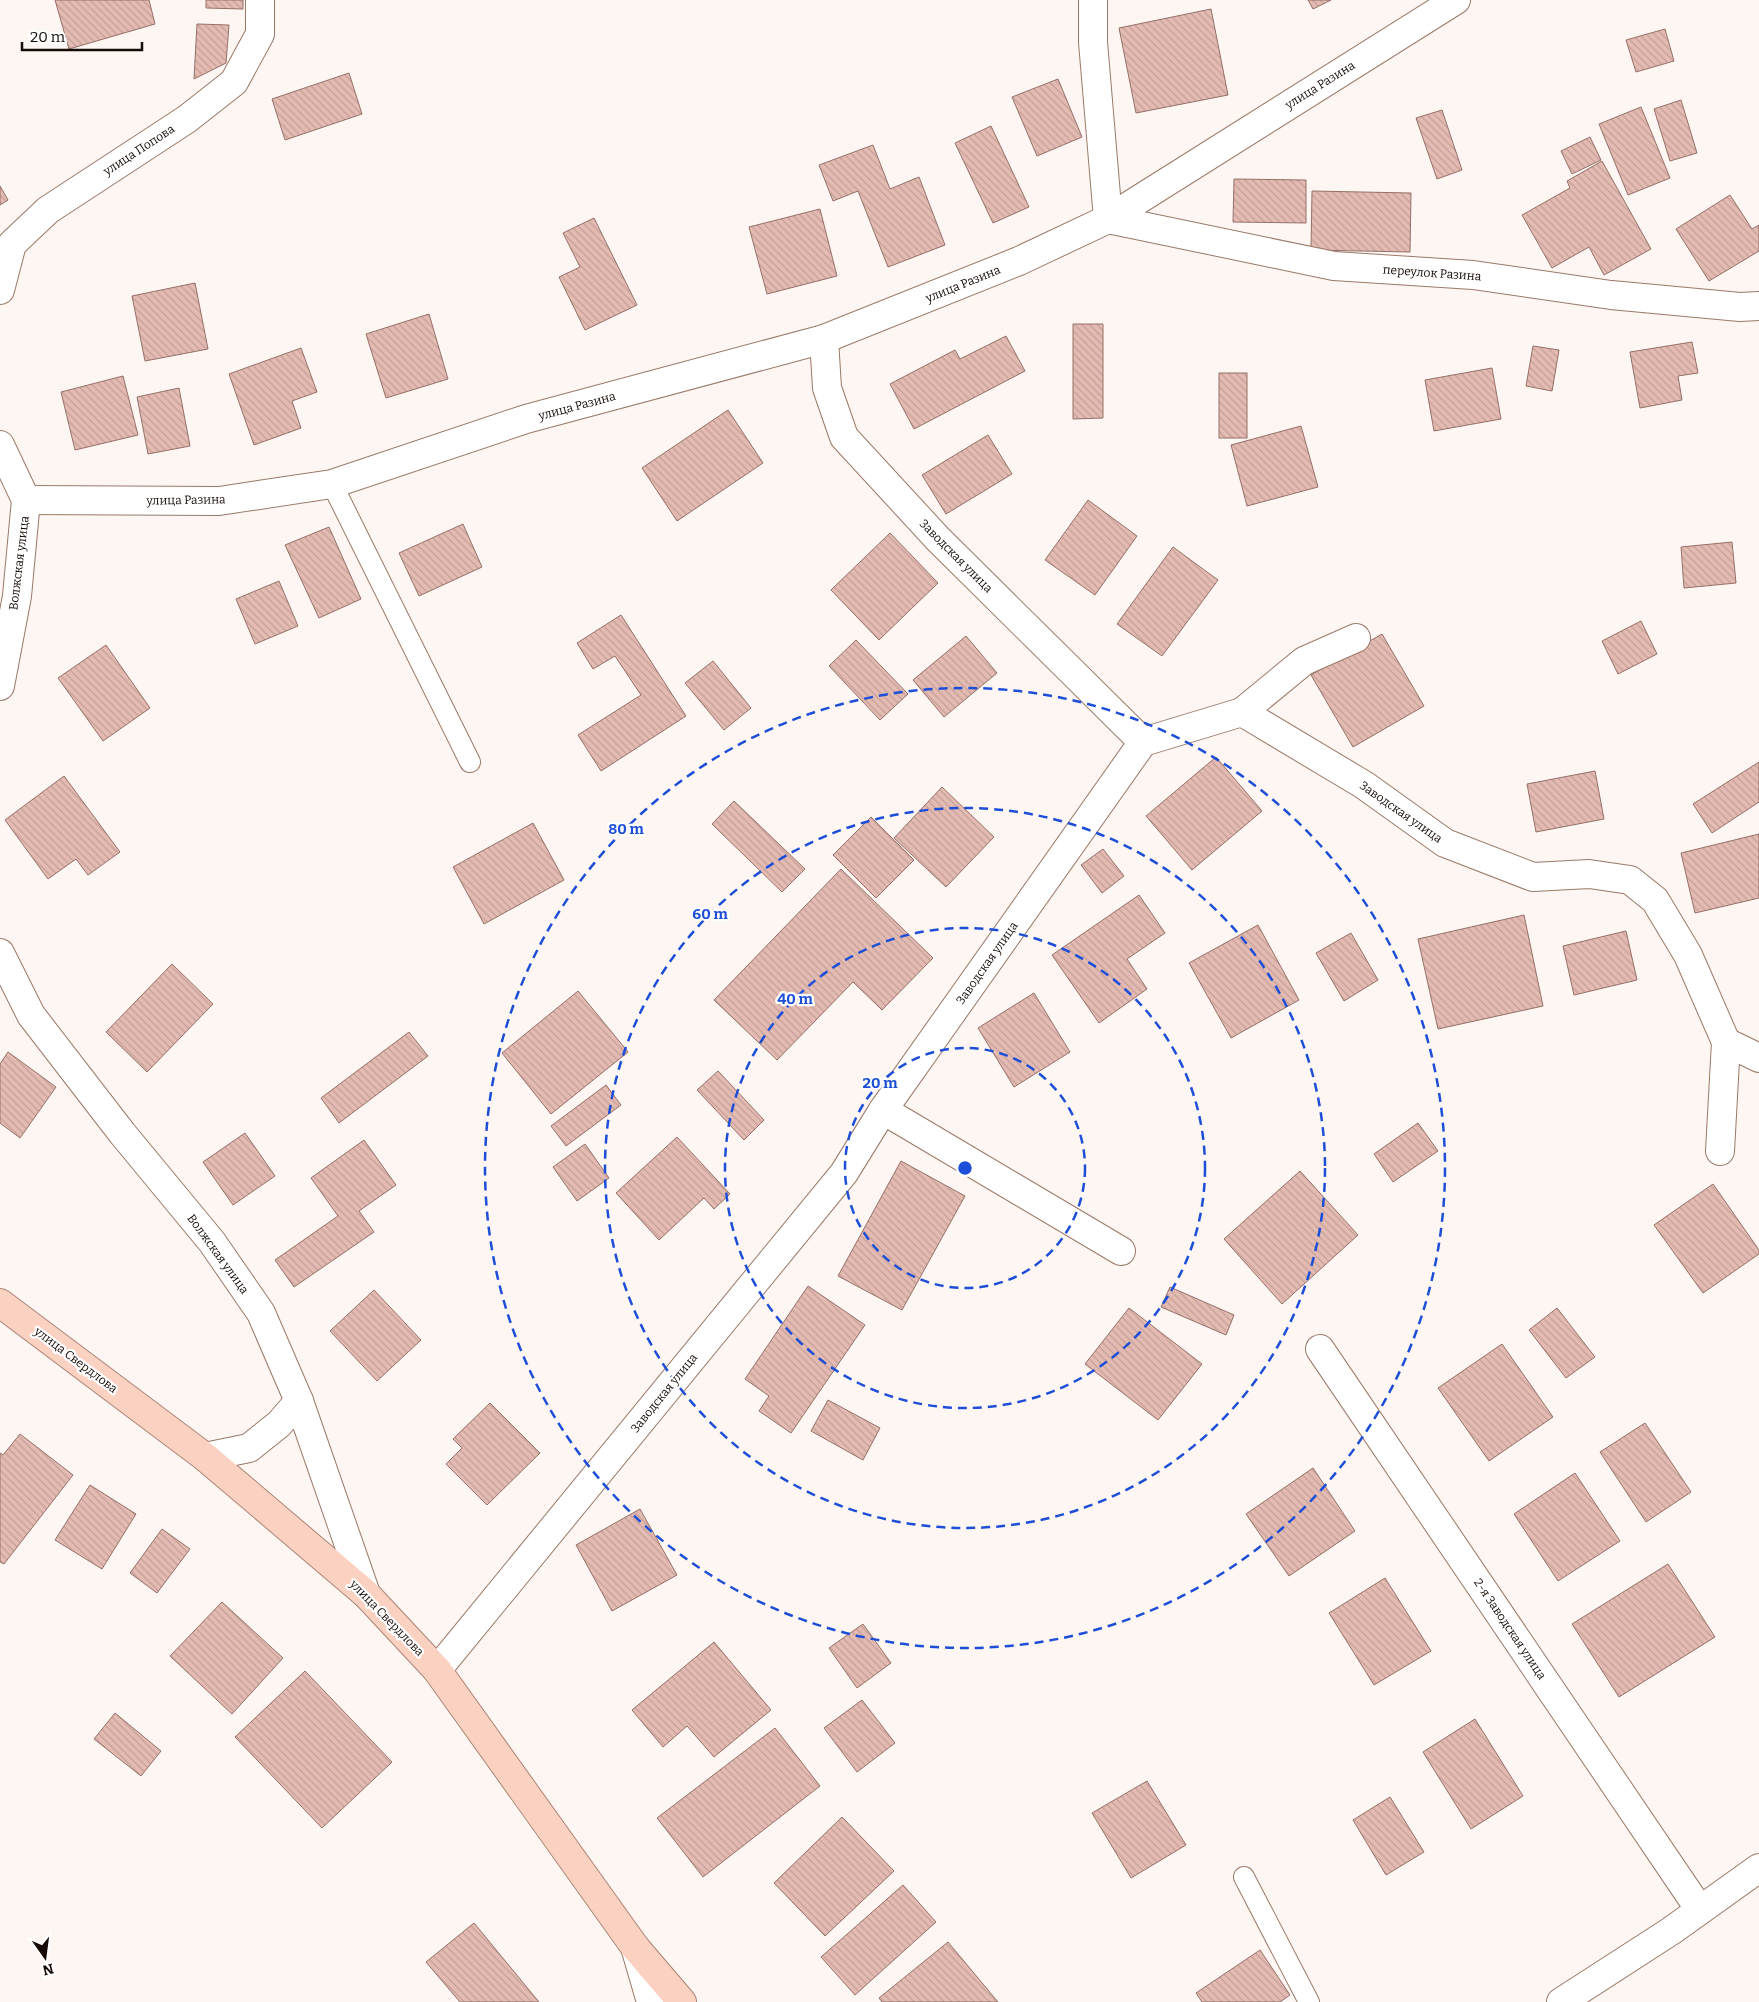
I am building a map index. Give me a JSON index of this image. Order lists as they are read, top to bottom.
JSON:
{
  "streets": {
    "highway": ["улица Свердлова"],
    "street": [
      "улица Разина",
      "улица Попова",
      "переулок Разина",
      "Заводская улица",
      "Волжская улица",
      "2-я Заводская улица"
    ]
  },
  "crossings": [
    ["улица Разина", "переулок Разина"],
    ["улица Разина", "Заводская улица"],
    ["улица Разина", "Волжская улица"],
    ["Заводская улица", "улица Свердлова"],
    ["Волжская улица", "улица Свердлова"]
  ],
  "scale_bar": "20 m",
  "north": "bottom",
  "rings": [
    "80 m",
    "60 m",
    "40 m",
    "20 m"
  ]
}
